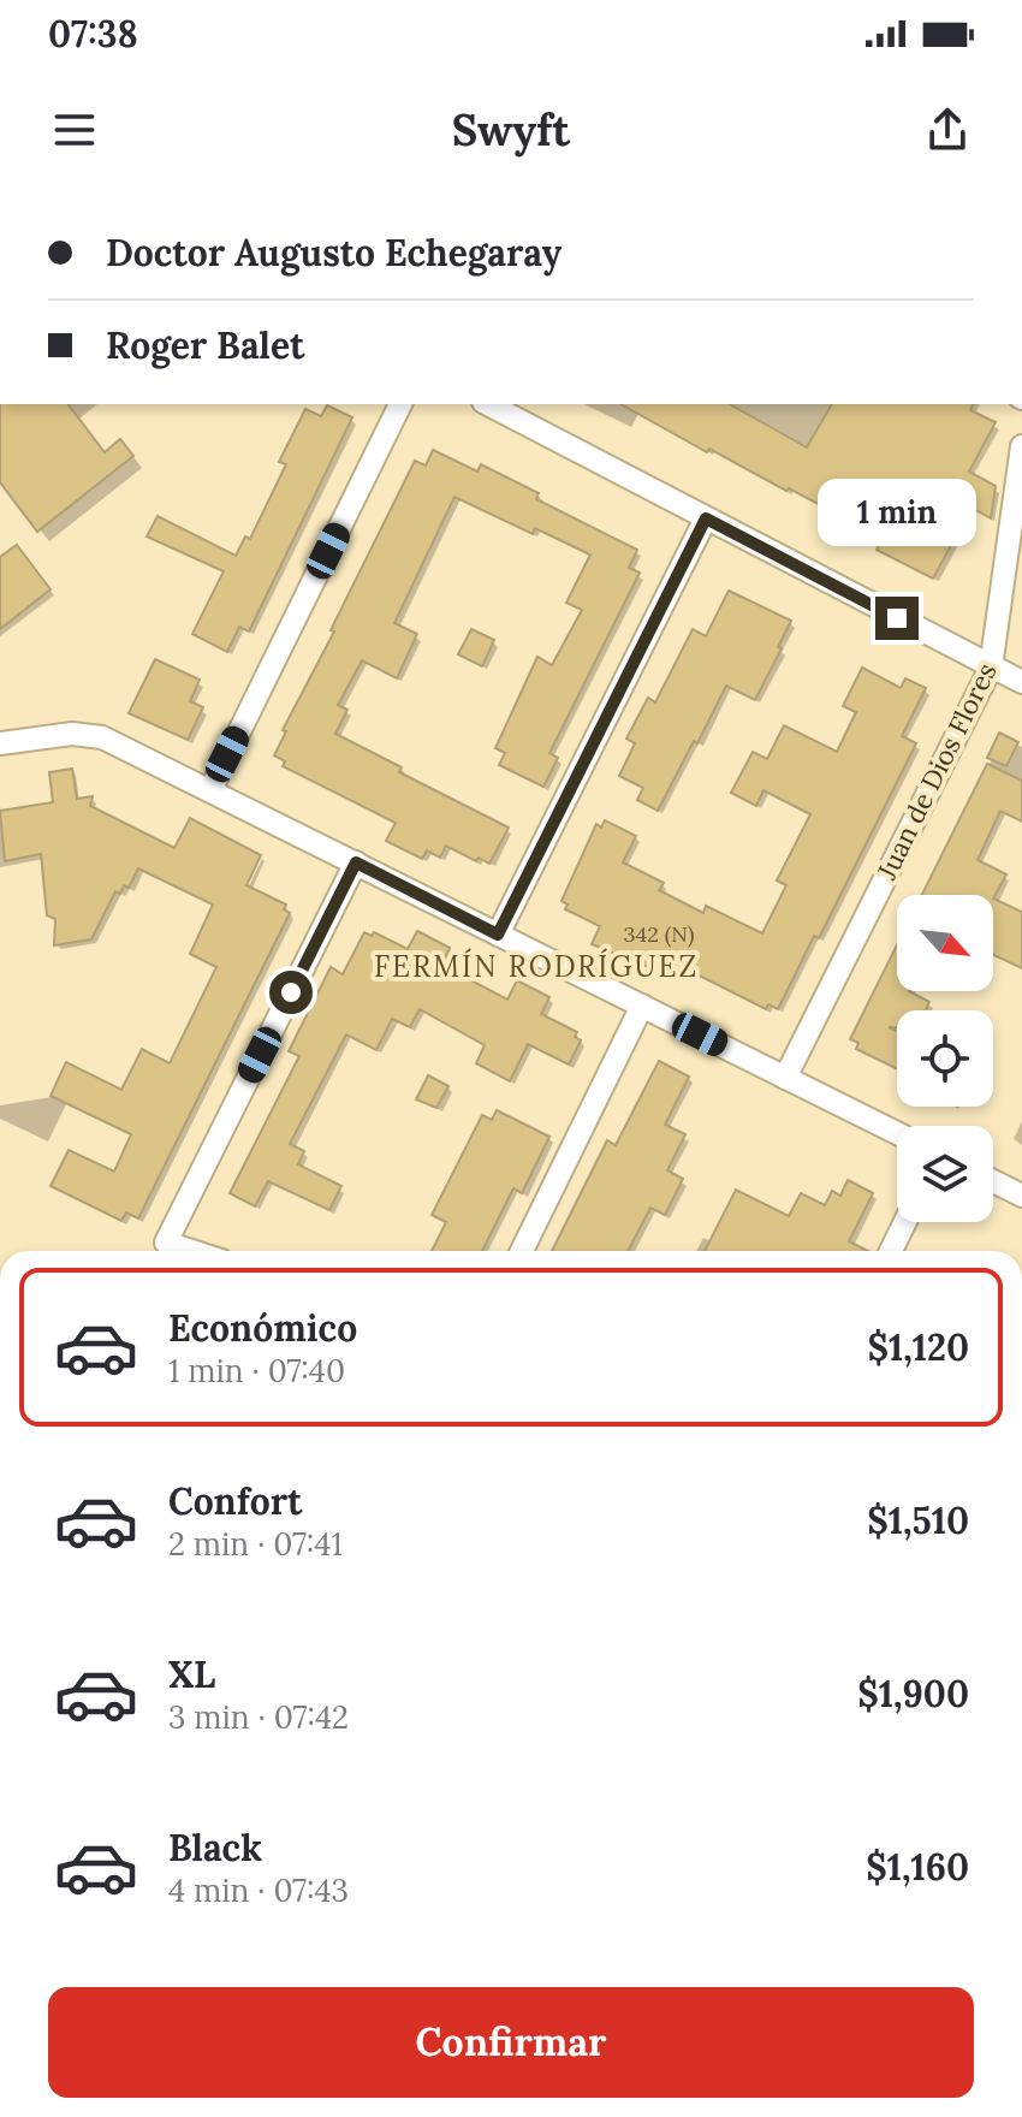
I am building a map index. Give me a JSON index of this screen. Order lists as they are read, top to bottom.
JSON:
{
  "streets": {
    "street": ["Juan de Dios Flores"]
  },
  "districts": ["FERMÍN RODRÍGUEZ"],
  "house_numbers": ["342 (N)"],
  "north": "bottom right",
  "page": {
    "status": "07:38",
    "header": "Swyft",
    "banner": ["Doctor Augusto Echegaray", "Roger Balet"],
    "bubble": "1 min",
    "list": [
      {
        "name": "Económico",
        "note": "1 min · 07:40",
        "value": "$1,120"
      },
      {
        "name": "Confort",
        "note": "2 min · 07:41",
        "value": "$1,510"
      },
      {
        "name": "XL",
        "note": "3 min · 07:42",
        "value": "$1,900"
      },
      {
        "name": "Black",
        "note": "4 min · 07:43",
        "value": "$1,160"
      }
    ],
    "buttons": "Confirmar"
  }
}
